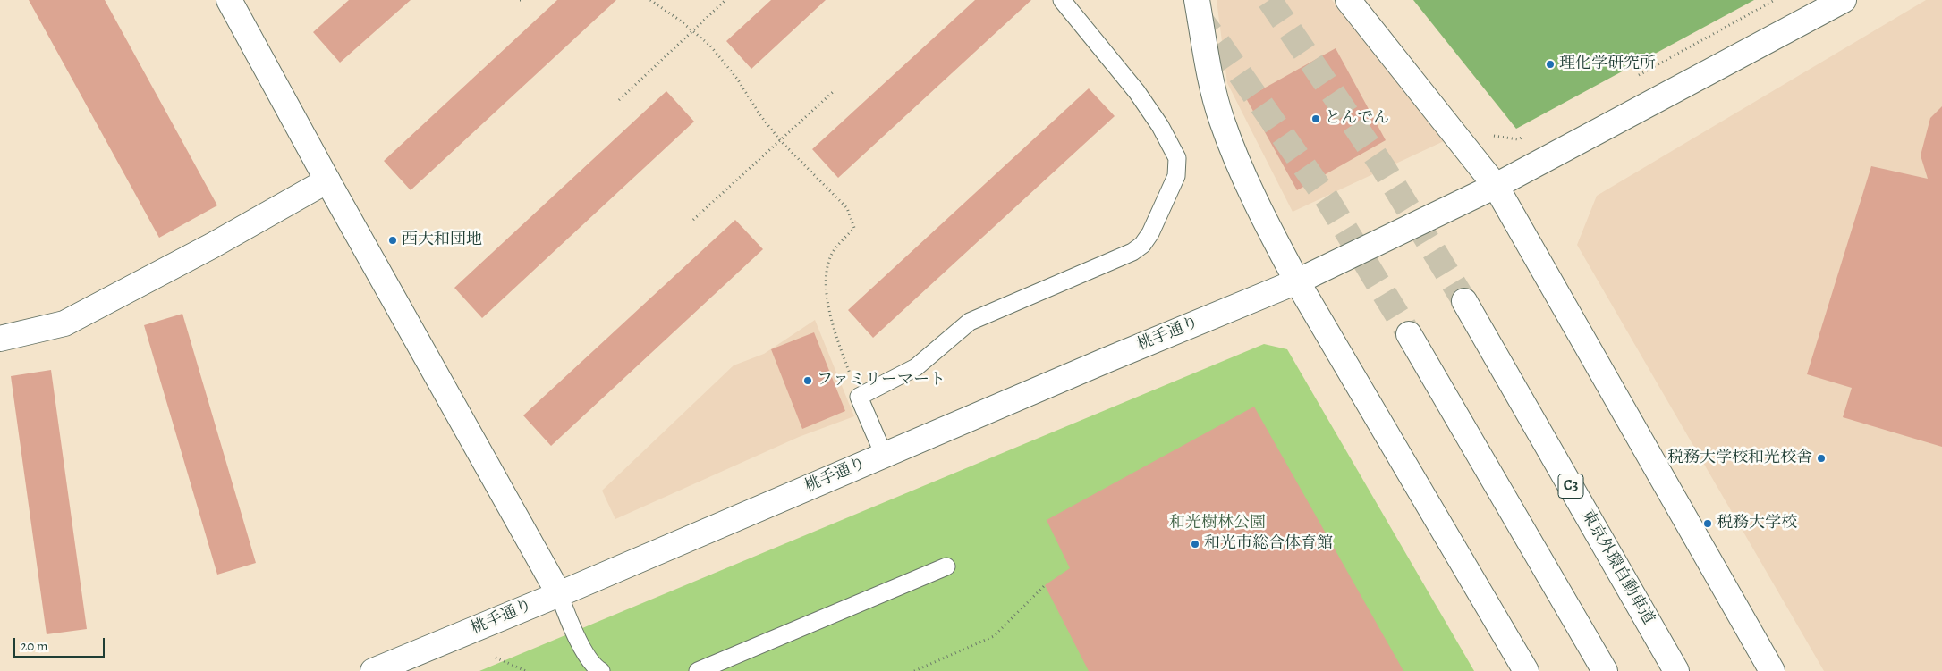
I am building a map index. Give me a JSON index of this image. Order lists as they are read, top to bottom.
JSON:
{
  "streets": {
    "main road": ["桃手通り", "C3", "東京外環自動車道"]
  },
  "parks": ["和光樹林公園"],
  "places": [
    "理化学研究所",
    "とんでん",
    "西大和団地",
    "ファミリーマート",
    "税務大学校和光校舎",
    "税務大学校",
    "和光市総合体育館"
  ],
  "scale_bar": "20 m"
}
